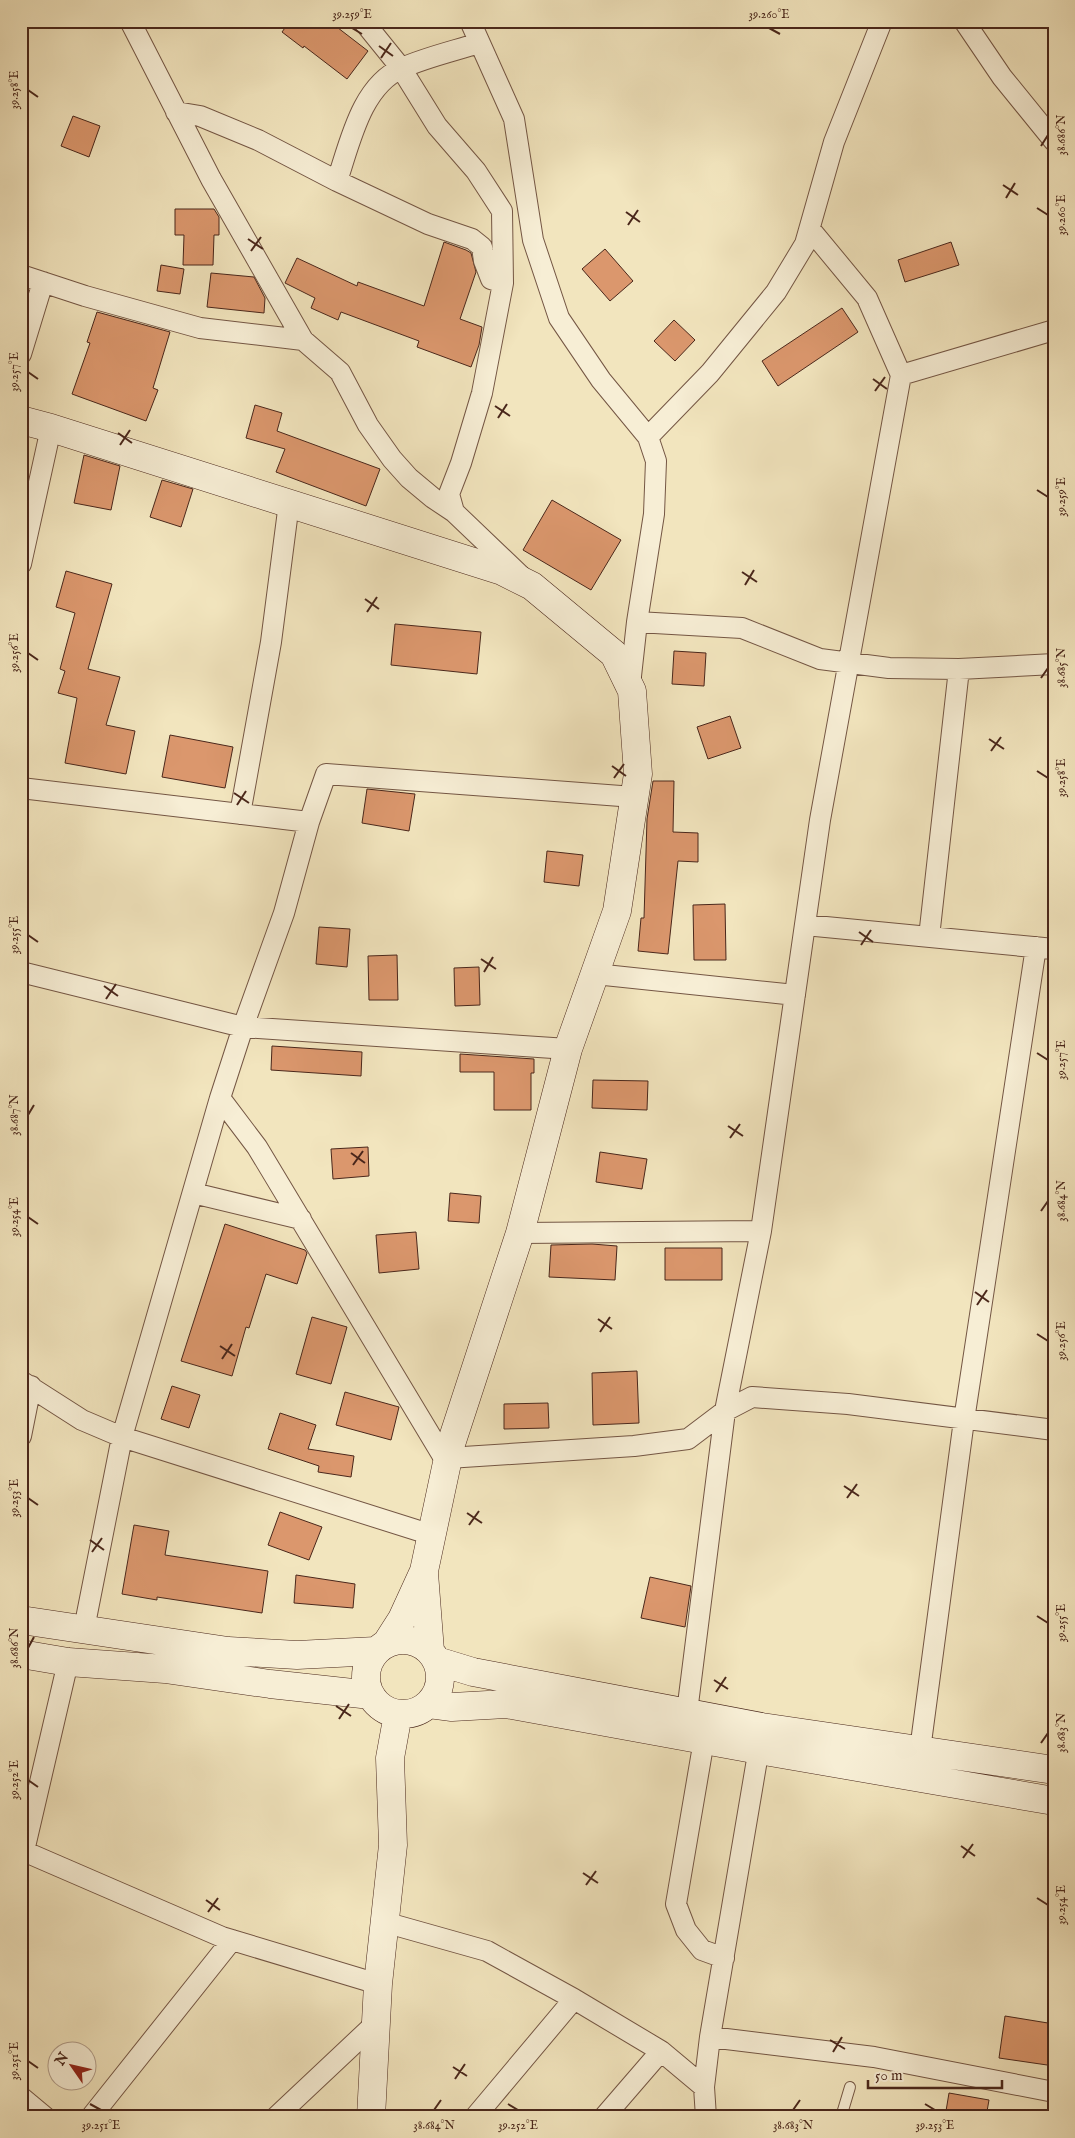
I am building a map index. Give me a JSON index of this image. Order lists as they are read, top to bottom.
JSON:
{
  "scale_bar": "50 m",
  "north": "top left",
  "coordinates": [
    "39.259°E",
    "39.260°E",
    "39.258°E",
    "38.686°N",
    "39.257°E",
    "39.256°E",
    "38.685°N",
    "39.255°E",
    "38.687°N",
    "38.684°N",
    "39.254°E",
    "39.253°E",
    "38.683°N",
    "39.252°E",
    "39.251°E"
  ]
}
